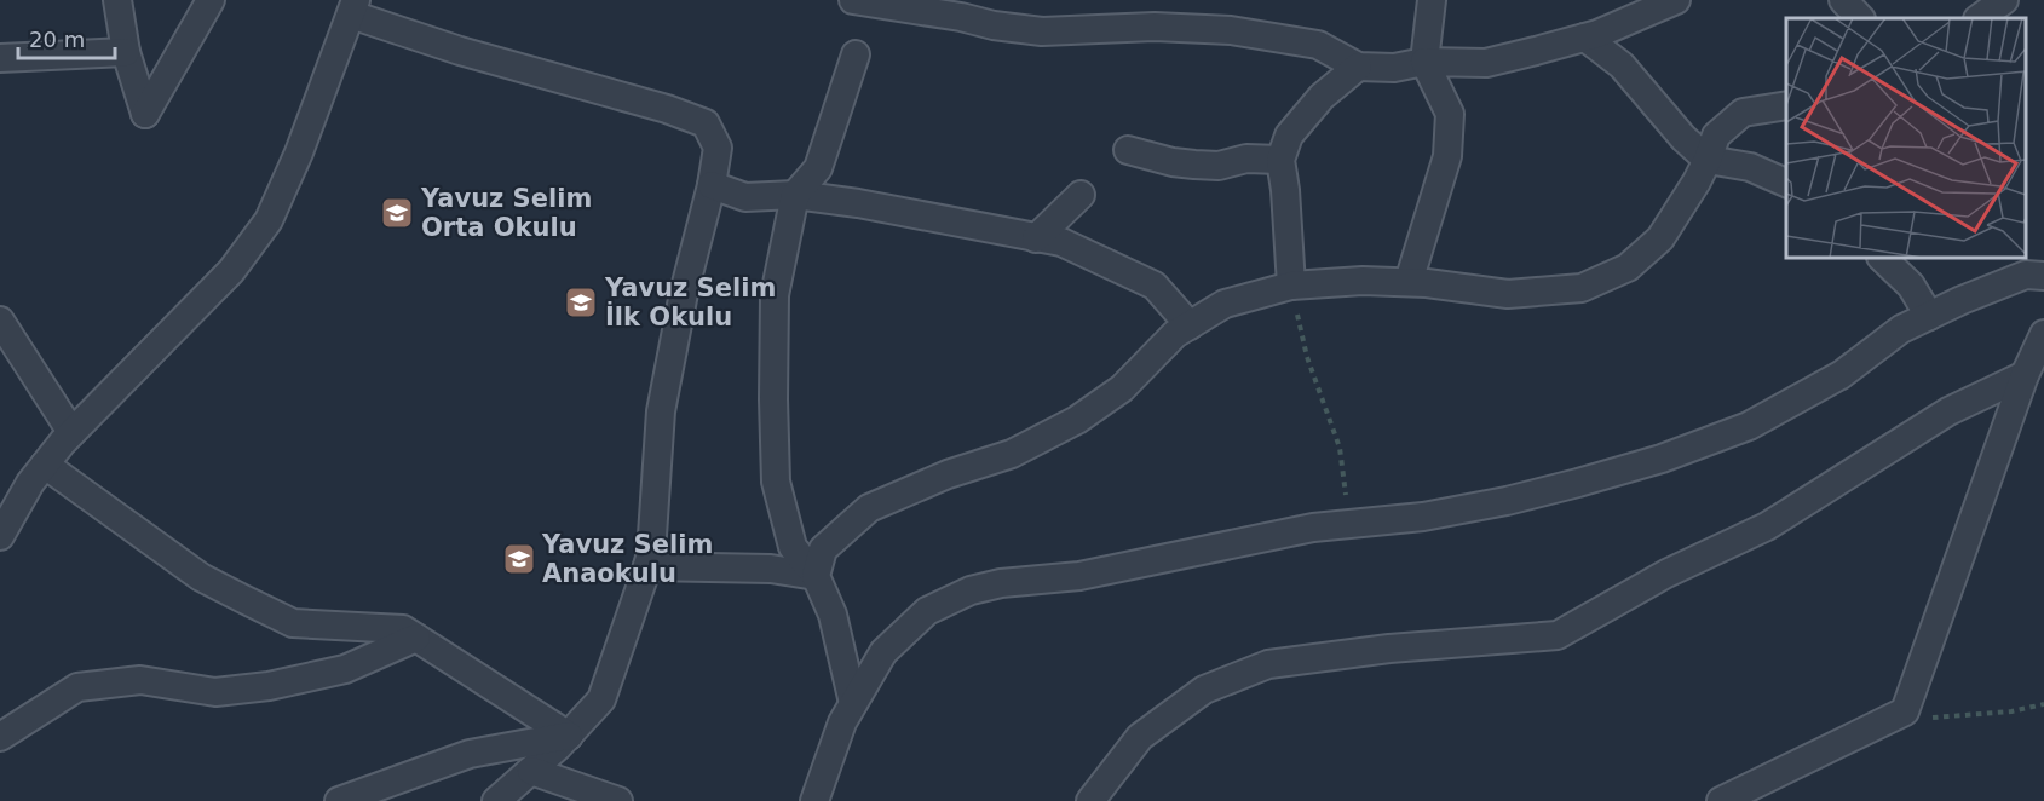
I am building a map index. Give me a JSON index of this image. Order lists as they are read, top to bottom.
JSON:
{
  "places": {
    "school or university": ["Yavuz Selim Orta Okulu", "Yavuz Selim İlk Okulu", "Yavuz Selim Anaokulu"]
  },
  "scale_bar": "20 m"
}
